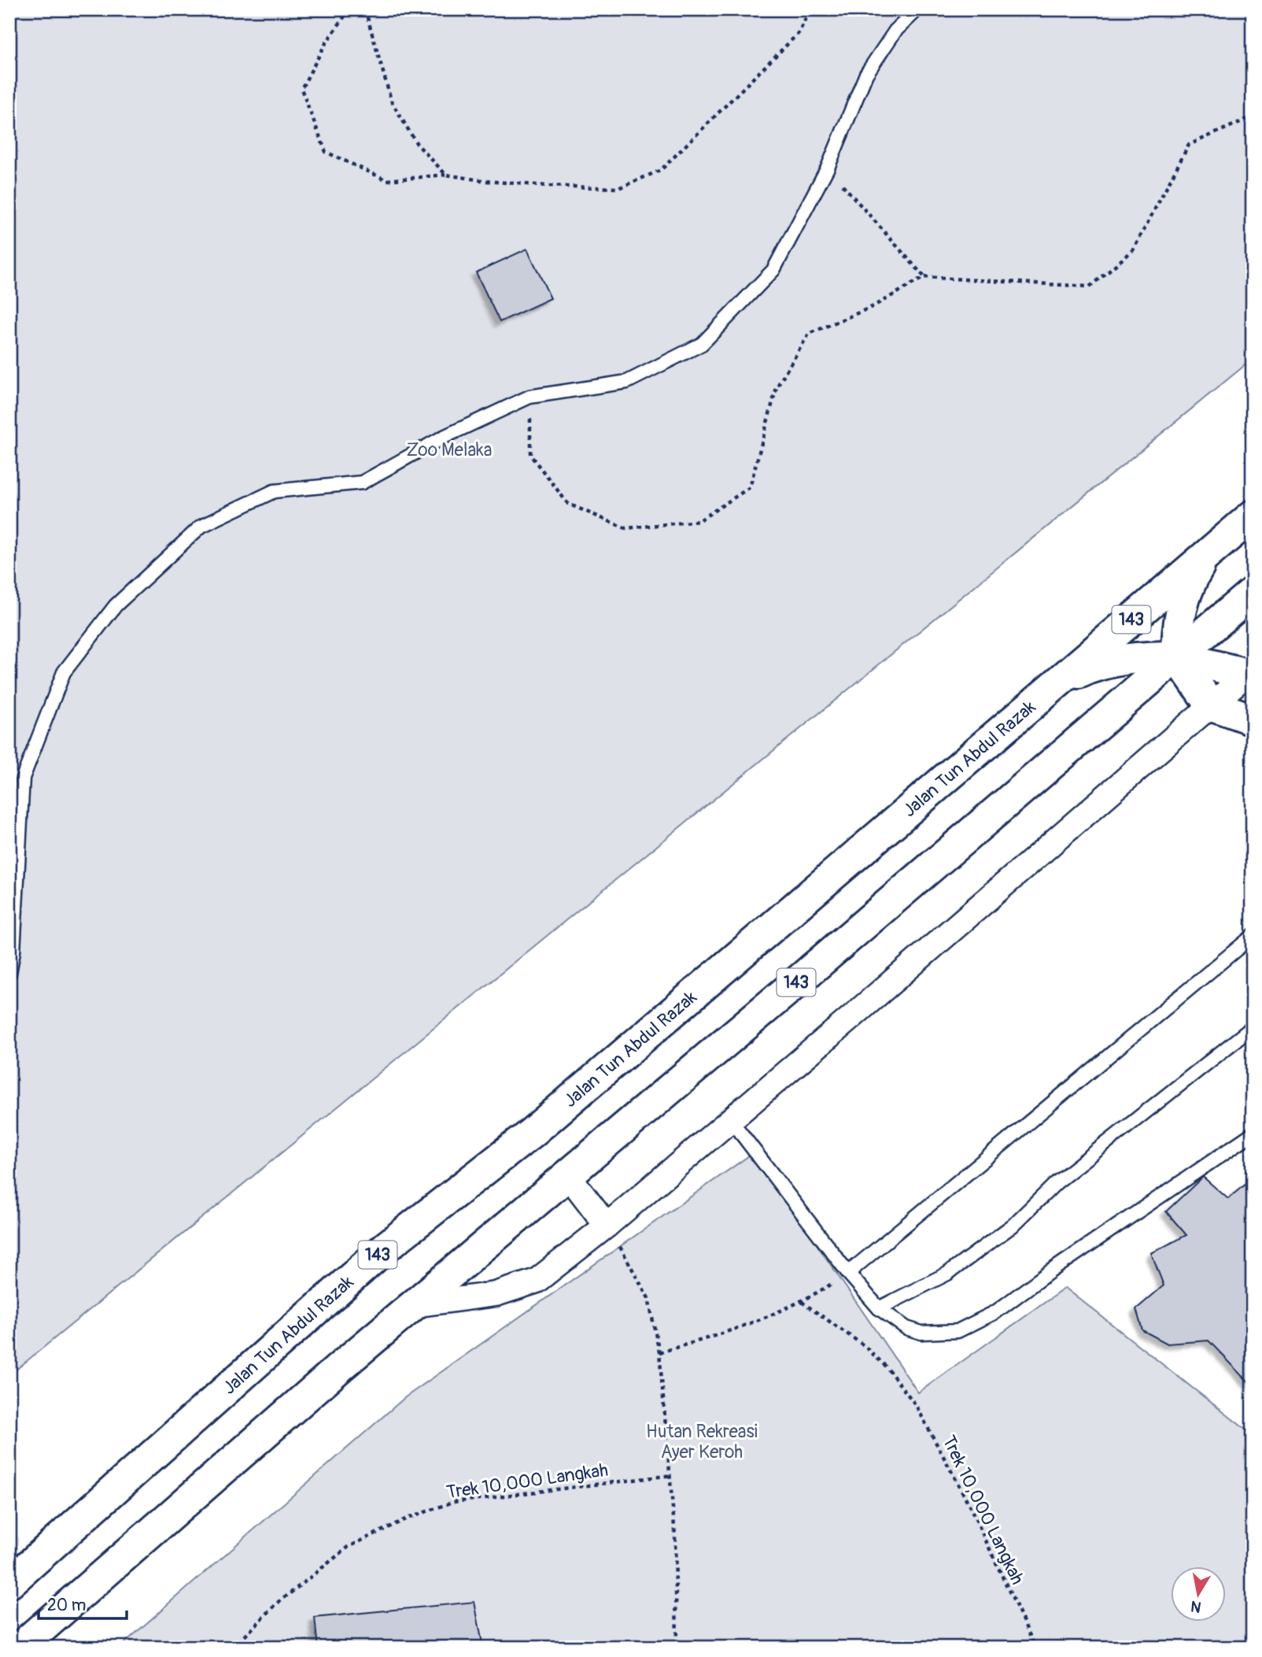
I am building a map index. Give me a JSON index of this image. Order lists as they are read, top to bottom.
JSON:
{
  "streets": {
    "main road": ["143", "Jalan Tun Abdul Razak"],
    "path": ["Trek 10,000 Langkah"]
  },
  "parks": ["Zoo Melaka", "Hutan Rekreasi Ayer Keroh"],
  "scale_bar": "20 m",
  "north": "bottom"
}
